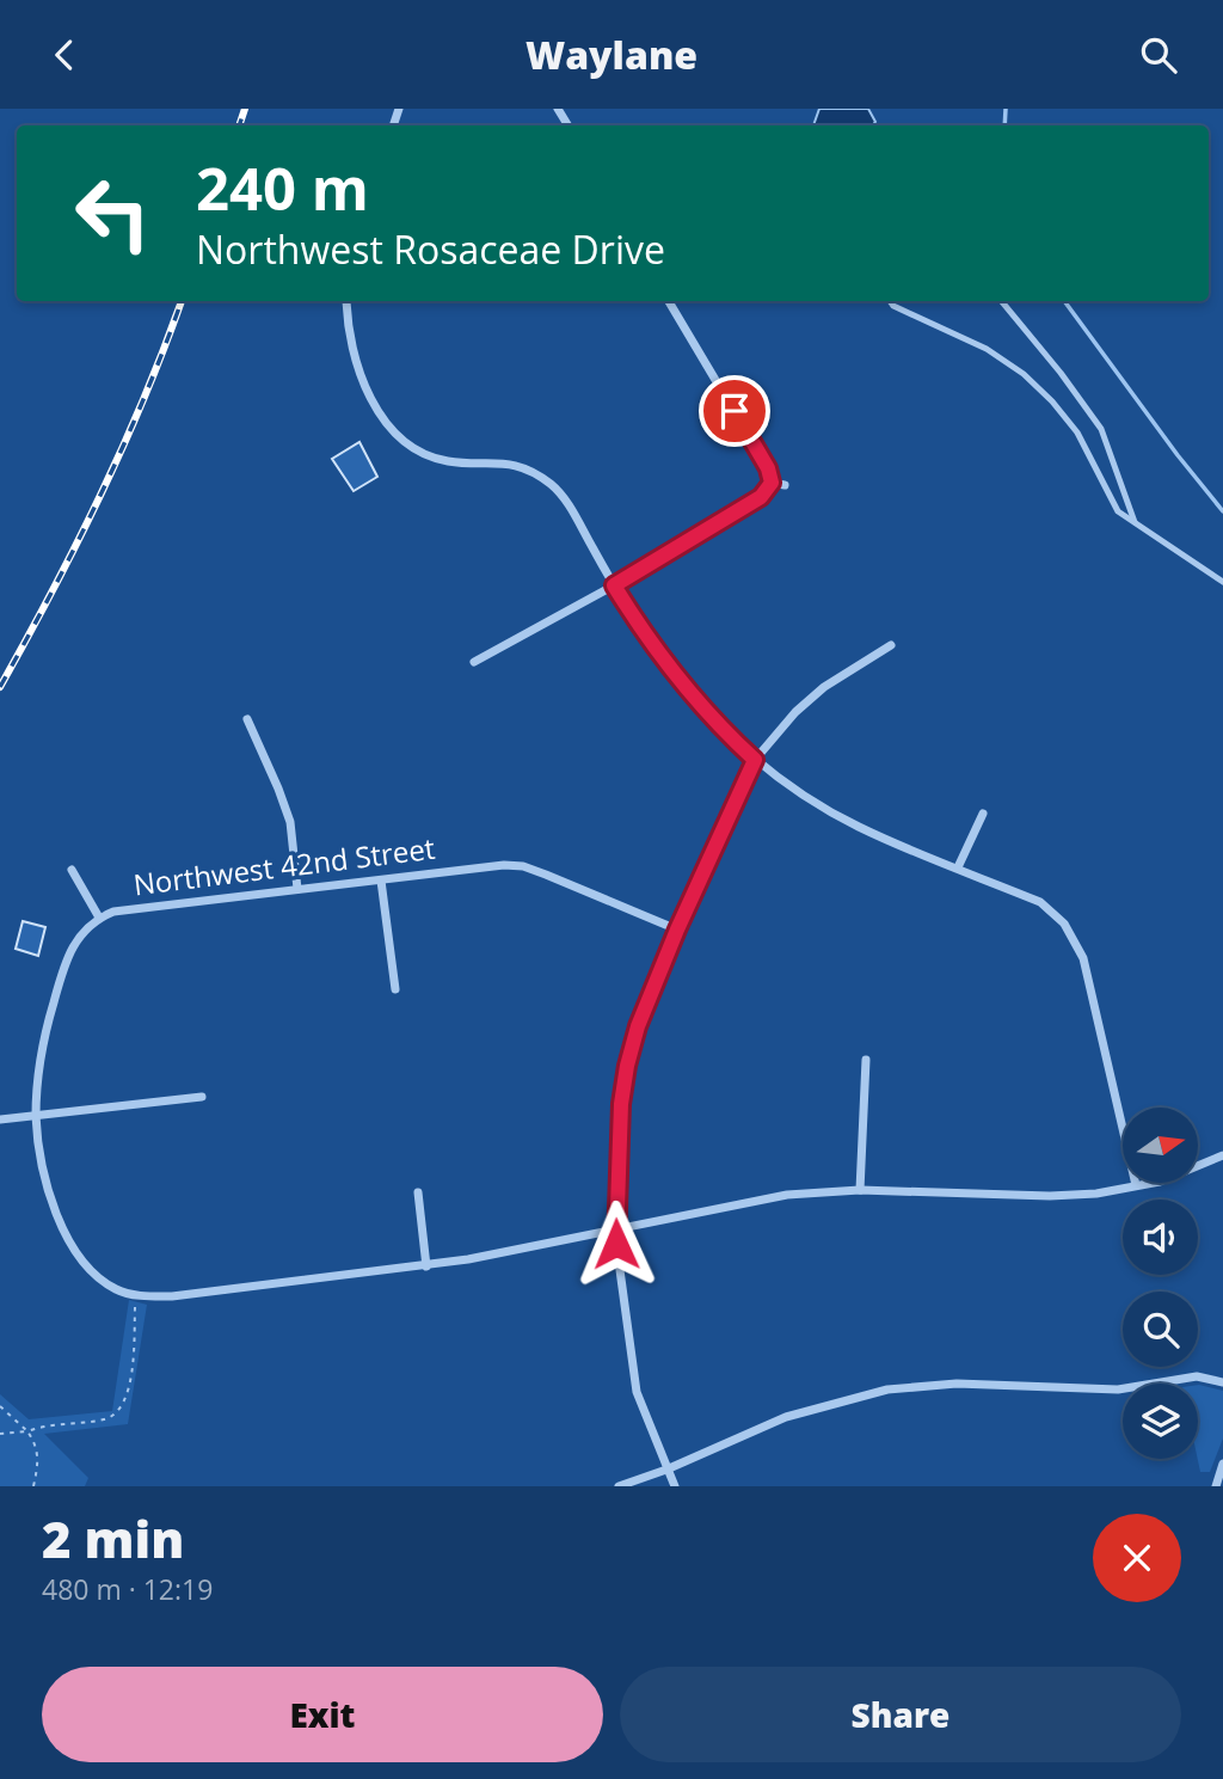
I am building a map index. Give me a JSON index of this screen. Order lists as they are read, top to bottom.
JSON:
{
  "streets": {
    "street": ["Northwest 42nd Street"]
  },
  "north": "right",
  "page": {
    "header": "Waylane",
    "turn": ["240 m", "Northwest Rosaceae Drive"],
    "heading": ["2 min", "480 m · 12:19"],
    "buttons": ["Exit", "Share"]
  }
}
